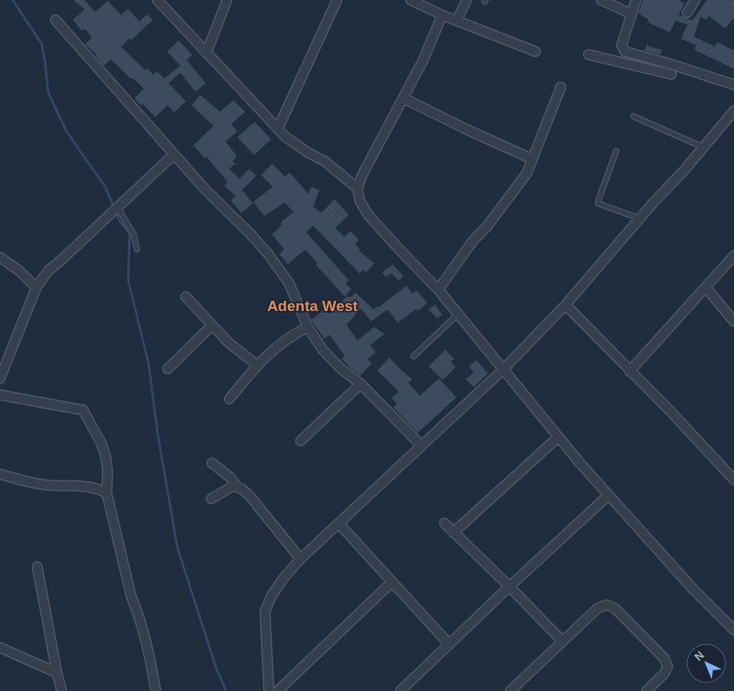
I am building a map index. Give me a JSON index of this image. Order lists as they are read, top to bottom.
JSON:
{
  "districts": ["Adenta West"],
  "north": "top left"
}
